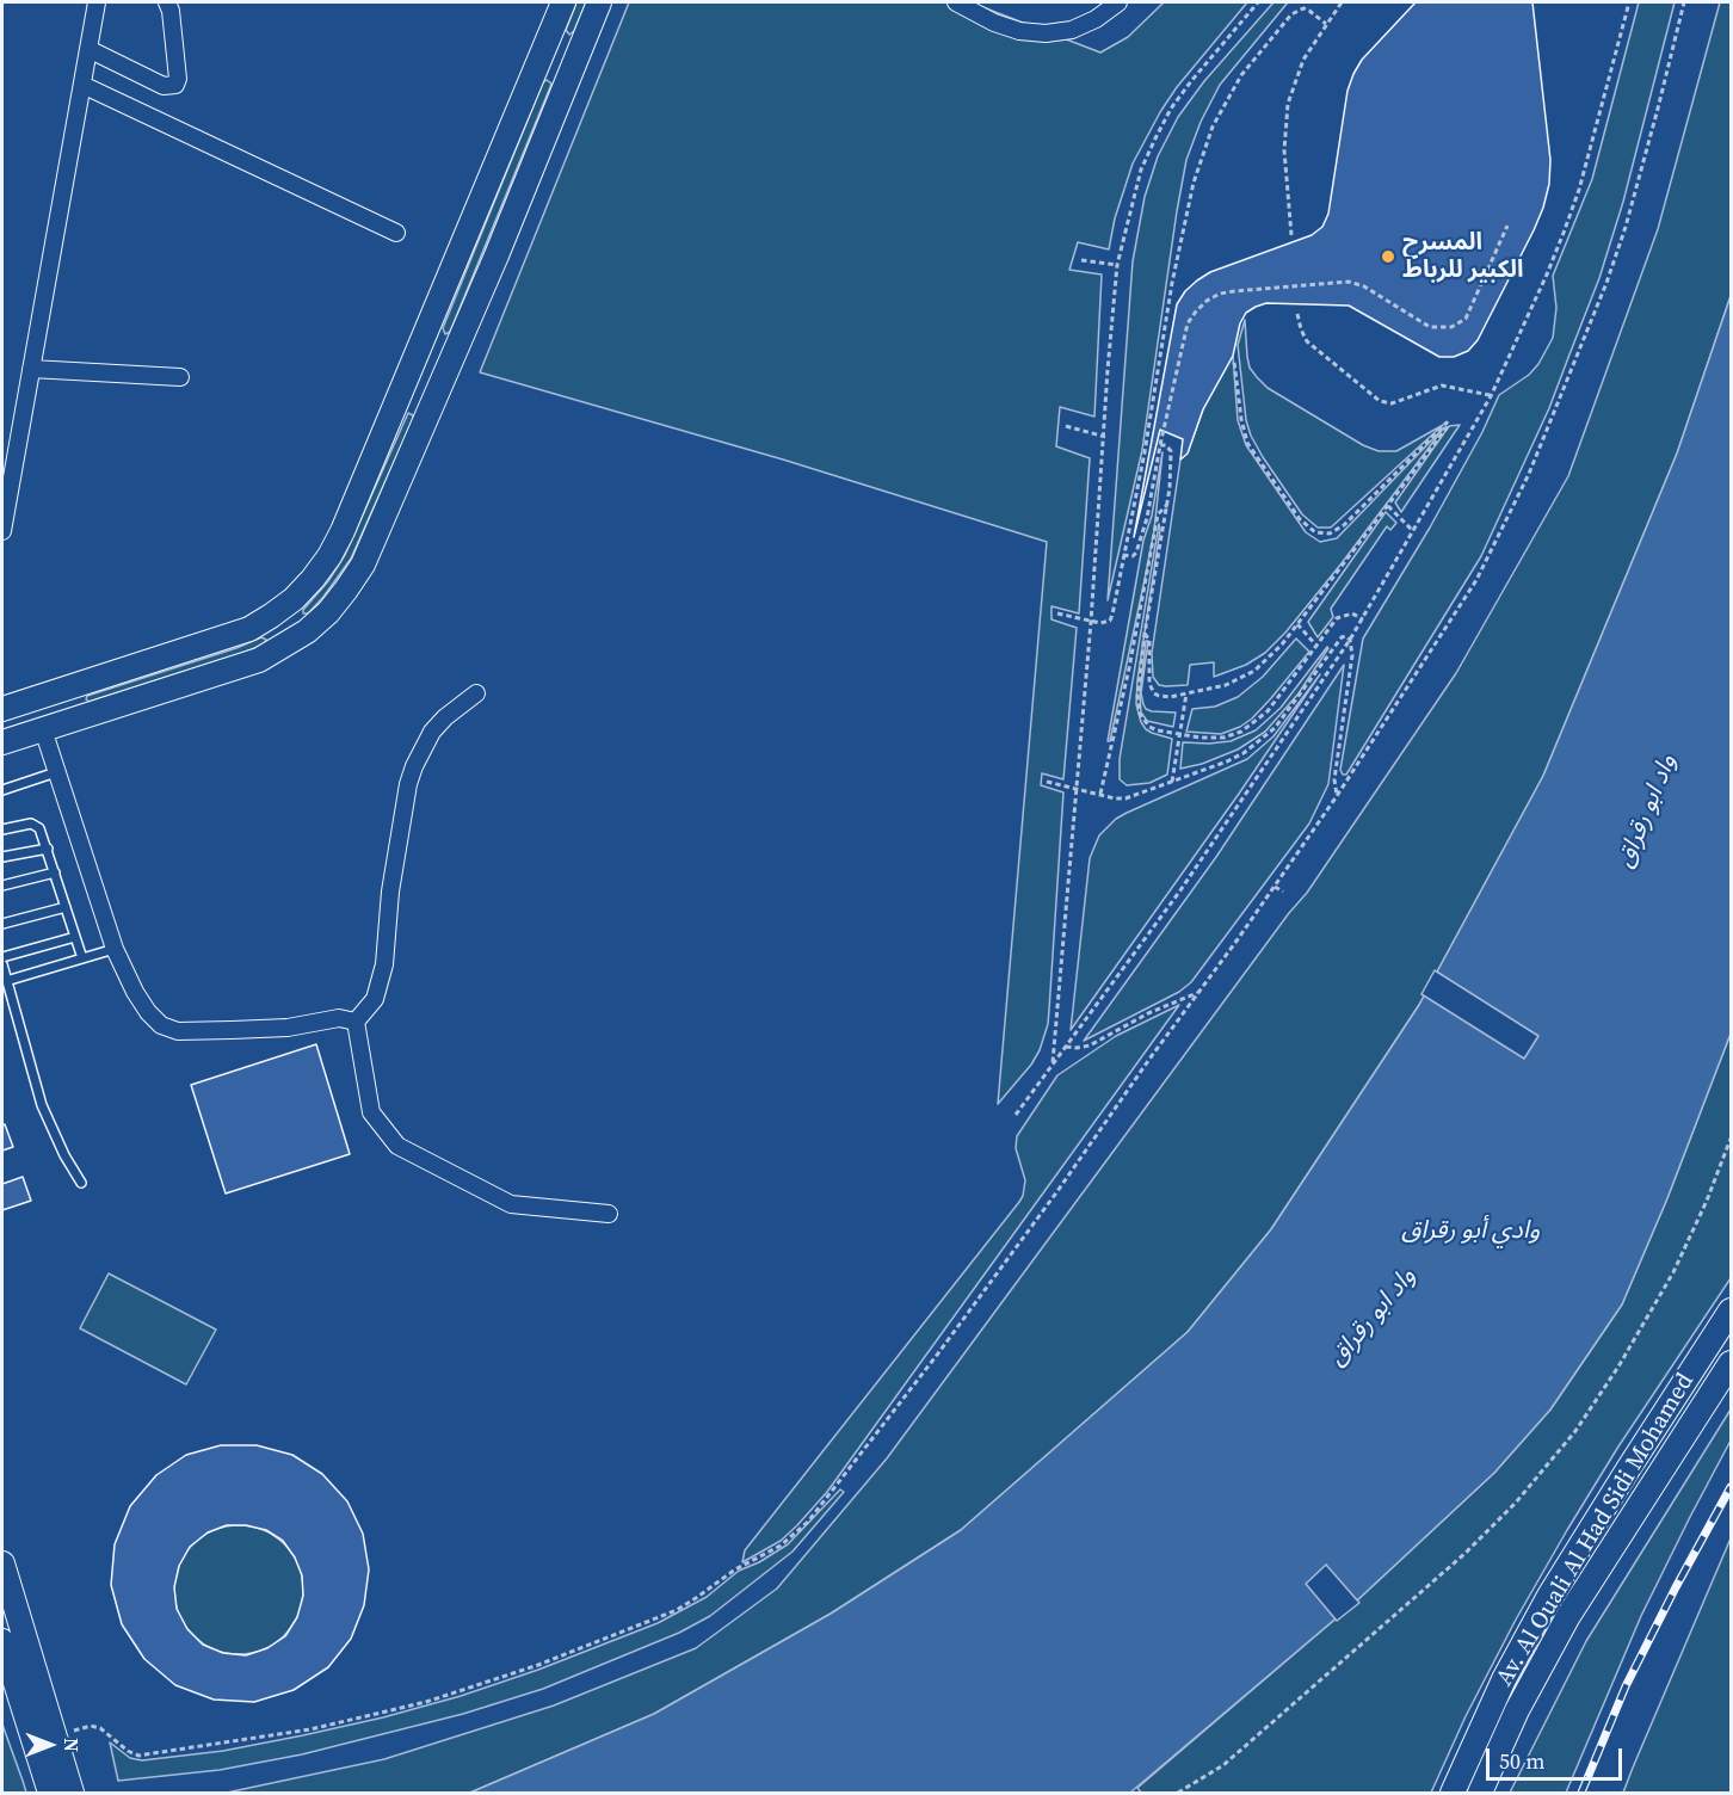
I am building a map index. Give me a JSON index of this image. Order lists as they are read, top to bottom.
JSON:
{
  "streets": {
    "street": ["Av. Al Ouali Al Had Sidi Mohamed"]
  },
  "water": ["واد ابو رقراق", "وادي أبو رقراق"],
  "places": ["المسرح الكبير للرباط"],
  "scale_bar": "50 m",
  "north": "right"
}
